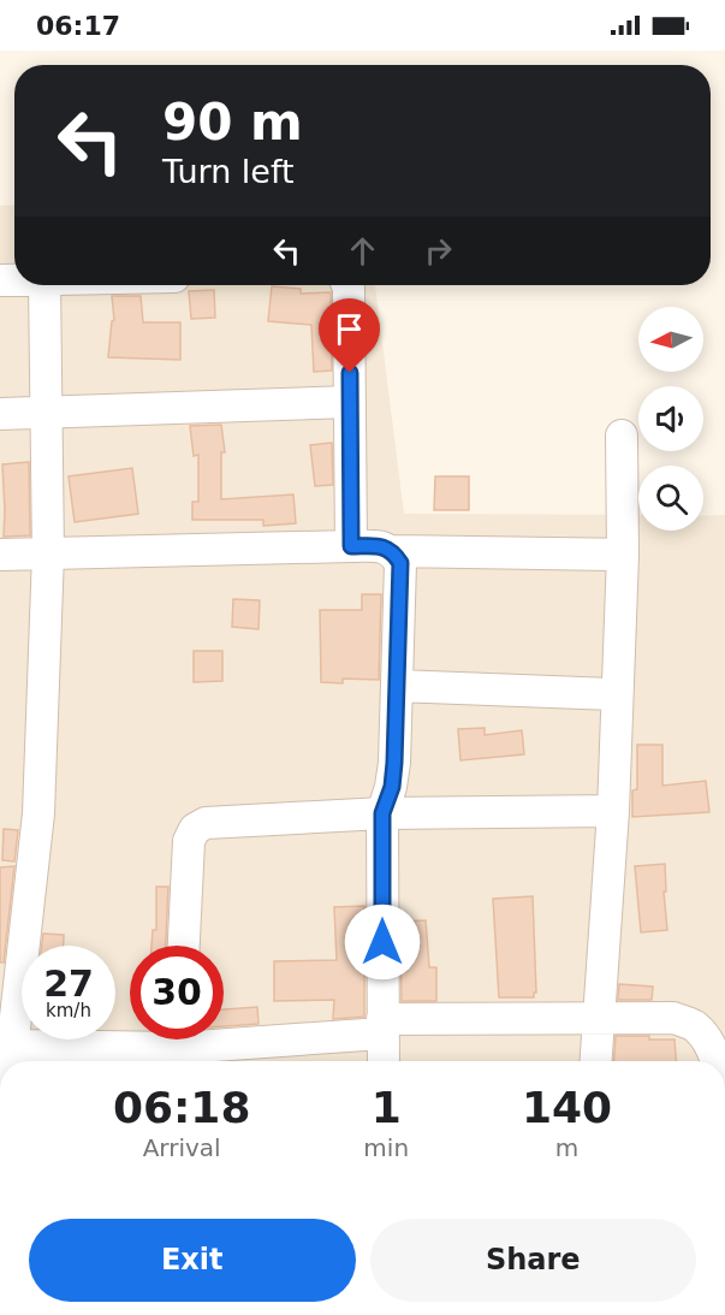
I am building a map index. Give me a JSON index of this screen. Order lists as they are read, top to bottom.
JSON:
{
  "north": "left",
  "page": {
    "status": "06:17",
    "turn": ["90 m", "Turn left"],
    "speed": "27 km/h",
    "limit": "30",
    "eta": [
      "06:18",
      "Arrival",
      "1",
      "min",
      "140",
      "m"
    ],
    "buttons": ["Exit", "Share"]
  }
}
